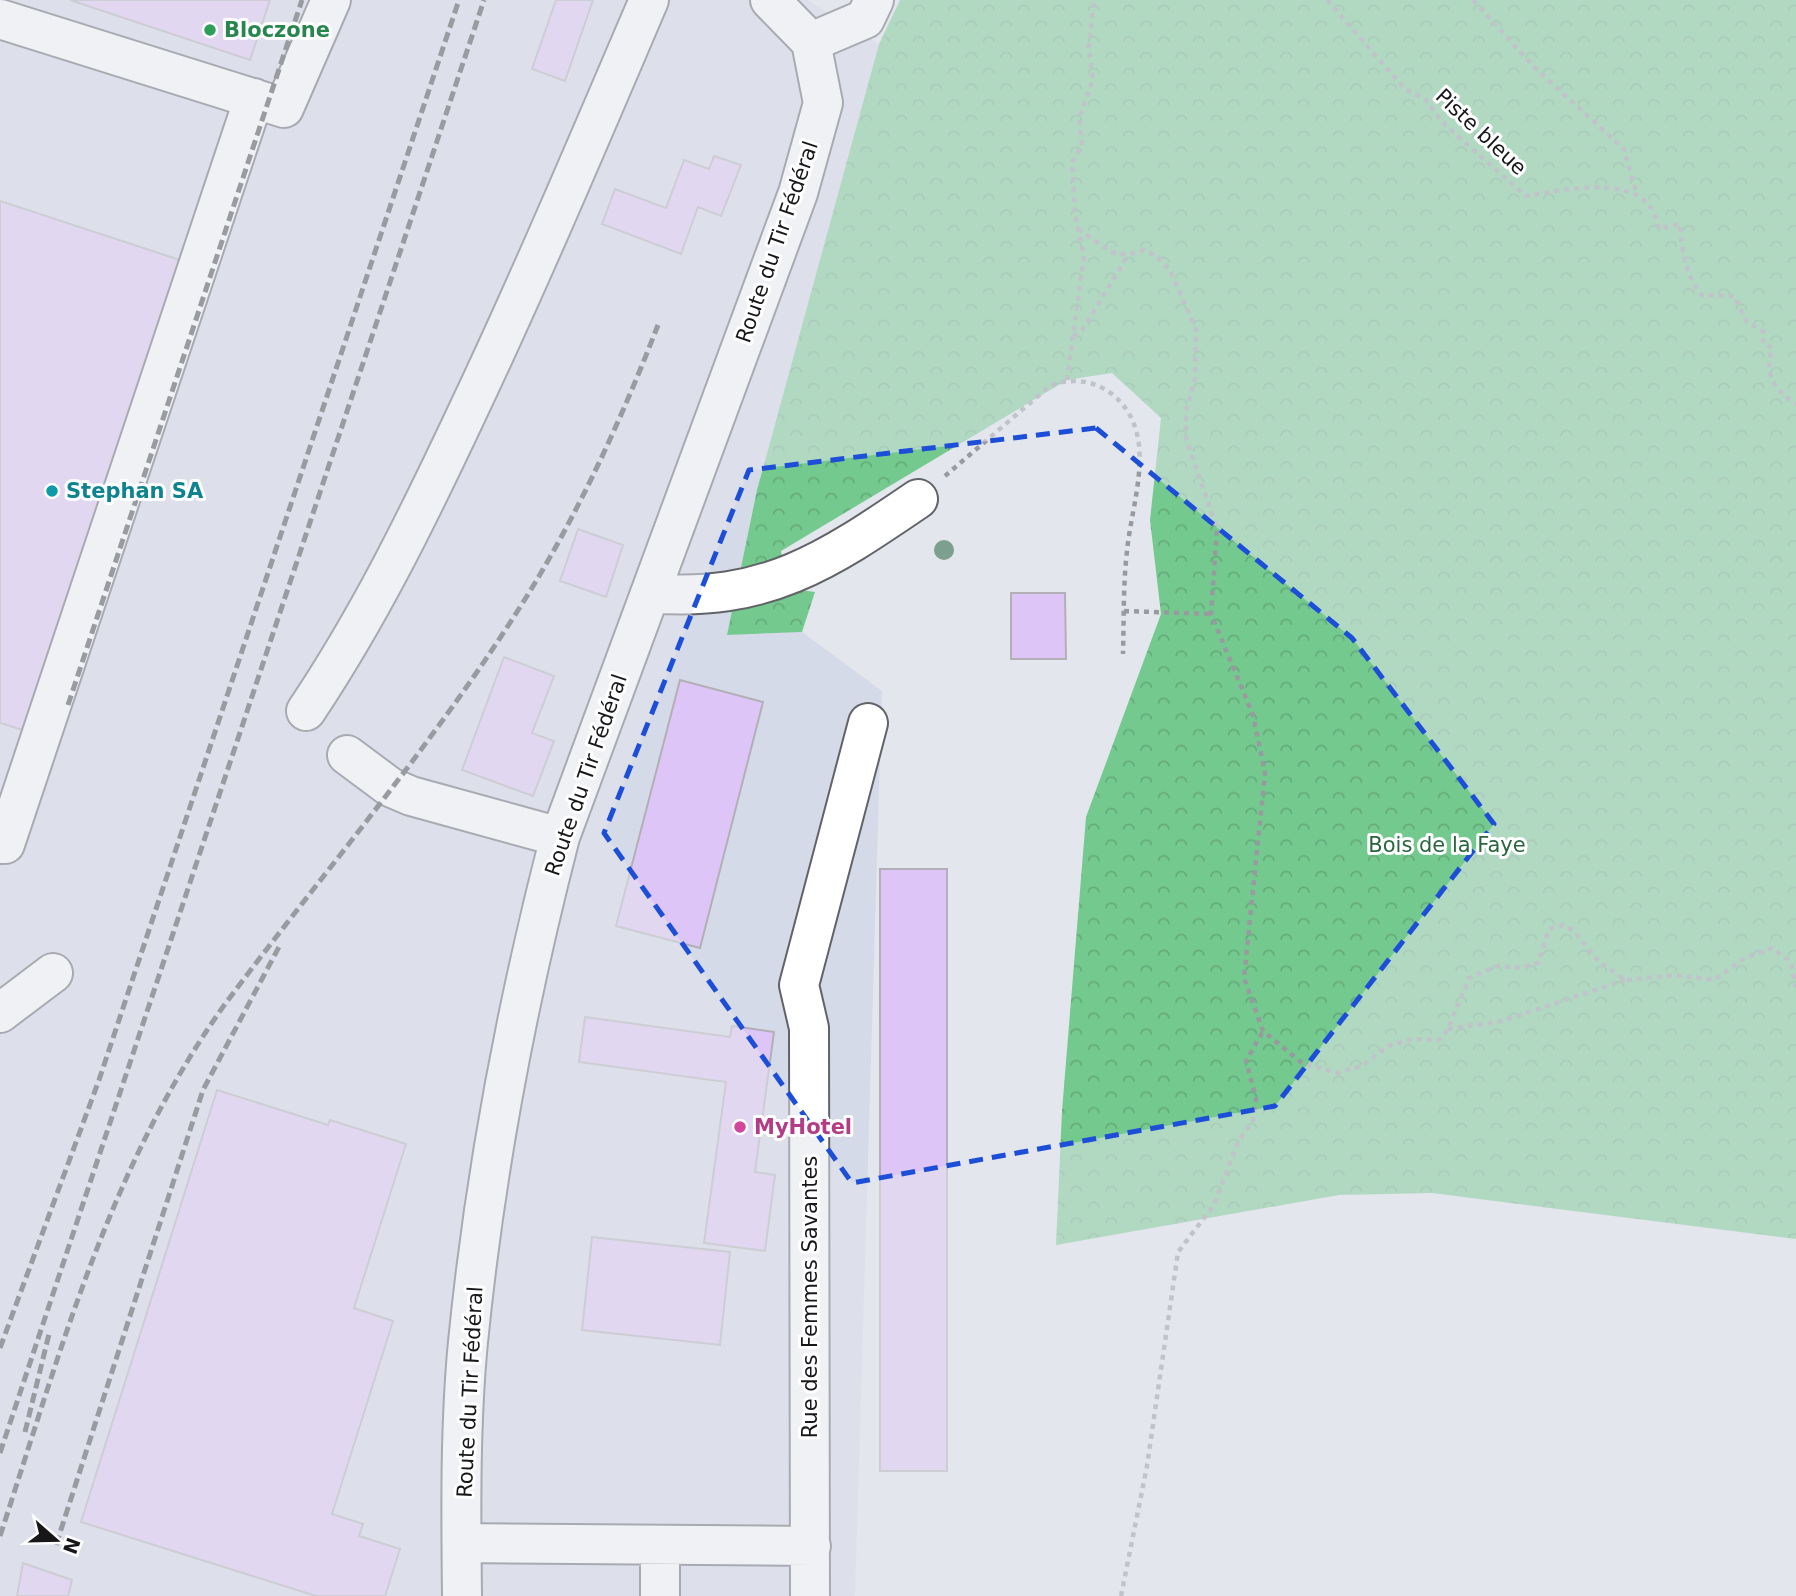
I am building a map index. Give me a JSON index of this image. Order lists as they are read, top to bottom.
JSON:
{
  "streets": {
    "street": ["Route du Tir Fédéral", "Rue des Femmes Savantes"],
    "path": ["Piste bleue"]
  },
  "parks": ["Bois de la Faye"],
  "places": ["Bloczone", "Stephan SA", "MyHotel"],
  "north": "right"
}
